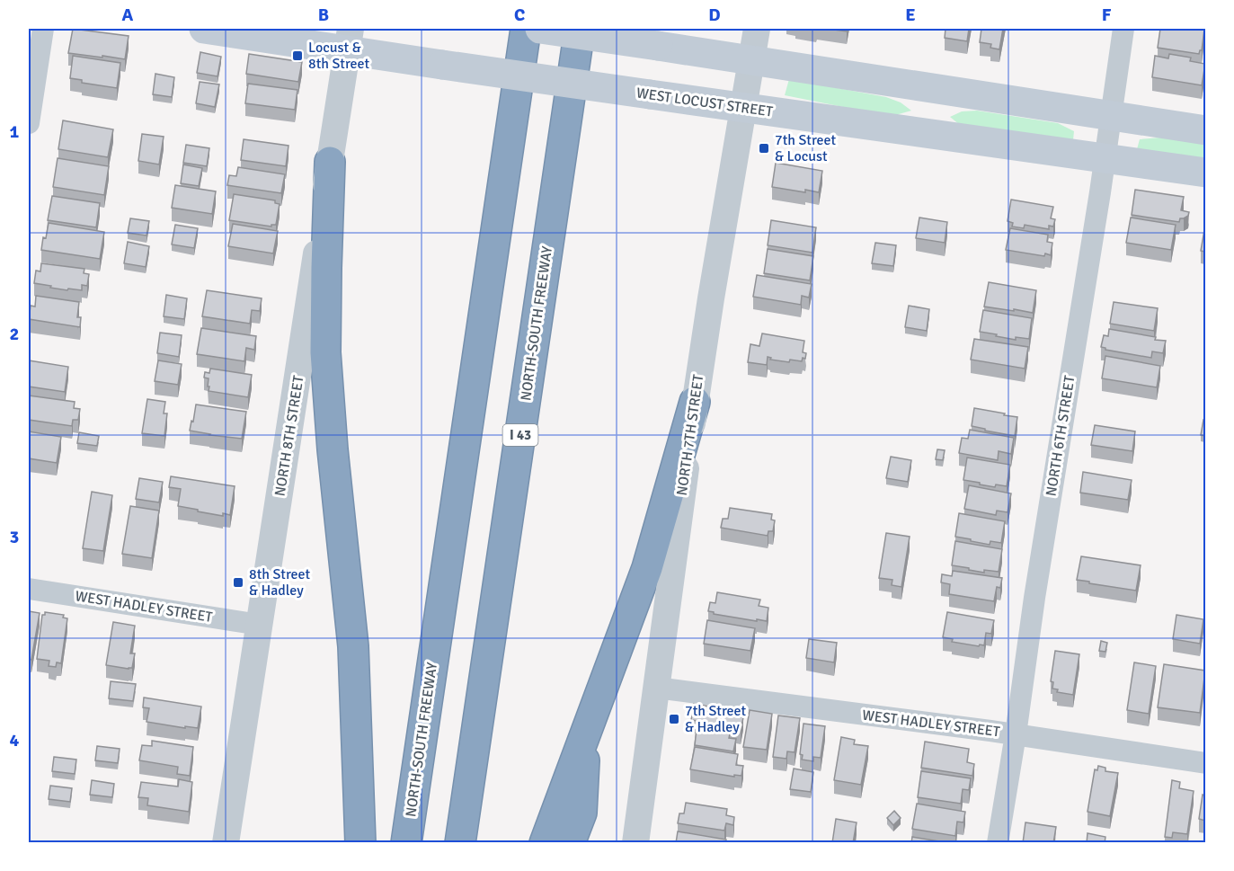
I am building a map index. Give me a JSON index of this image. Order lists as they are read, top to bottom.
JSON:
{
  "streets": {
    "highway": ["NORTH-SOUTH FREEWAY", "I 43"],
    "main road": ["WEST LOCUST STREET"],
    "street": [
      "NORTH 7TH STREET",
      "NORTH 8TH STREET",
      "NORTH 6TH STREET",
      "WEST HADLEY STREET"
    ]
  },
  "crossings": [
    ["WEST LOCUST STREET", "NORTH 7TH STREET"],
    ["WEST LOCUST STREET", "NORTH 8TH STREET"],
    ["WEST LOCUST STREET", "NORTH 6TH STREET"],
    ["NORTH 7TH STREET", "WEST HADLEY STREET"],
    ["NORTH 8TH STREET", "WEST HADLEY STREET"],
    ["NORTH 6TH STREET", "WEST HADLEY STREET"]
  ],
  "places": {
    "transit": [
      "Locust & 8th Street",
      "7th Street & Locust",
      "8th Street & Hadley",
      "7th Street & Hadley"
    ]
  },
  "grid": {
    "columns": [
      "A",
      "B",
      "C",
      "D",
      "E",
      "F"
    ],
    "rows": [
      "1",
      "2",
      "3",
      "4"
    ]
  }
}
